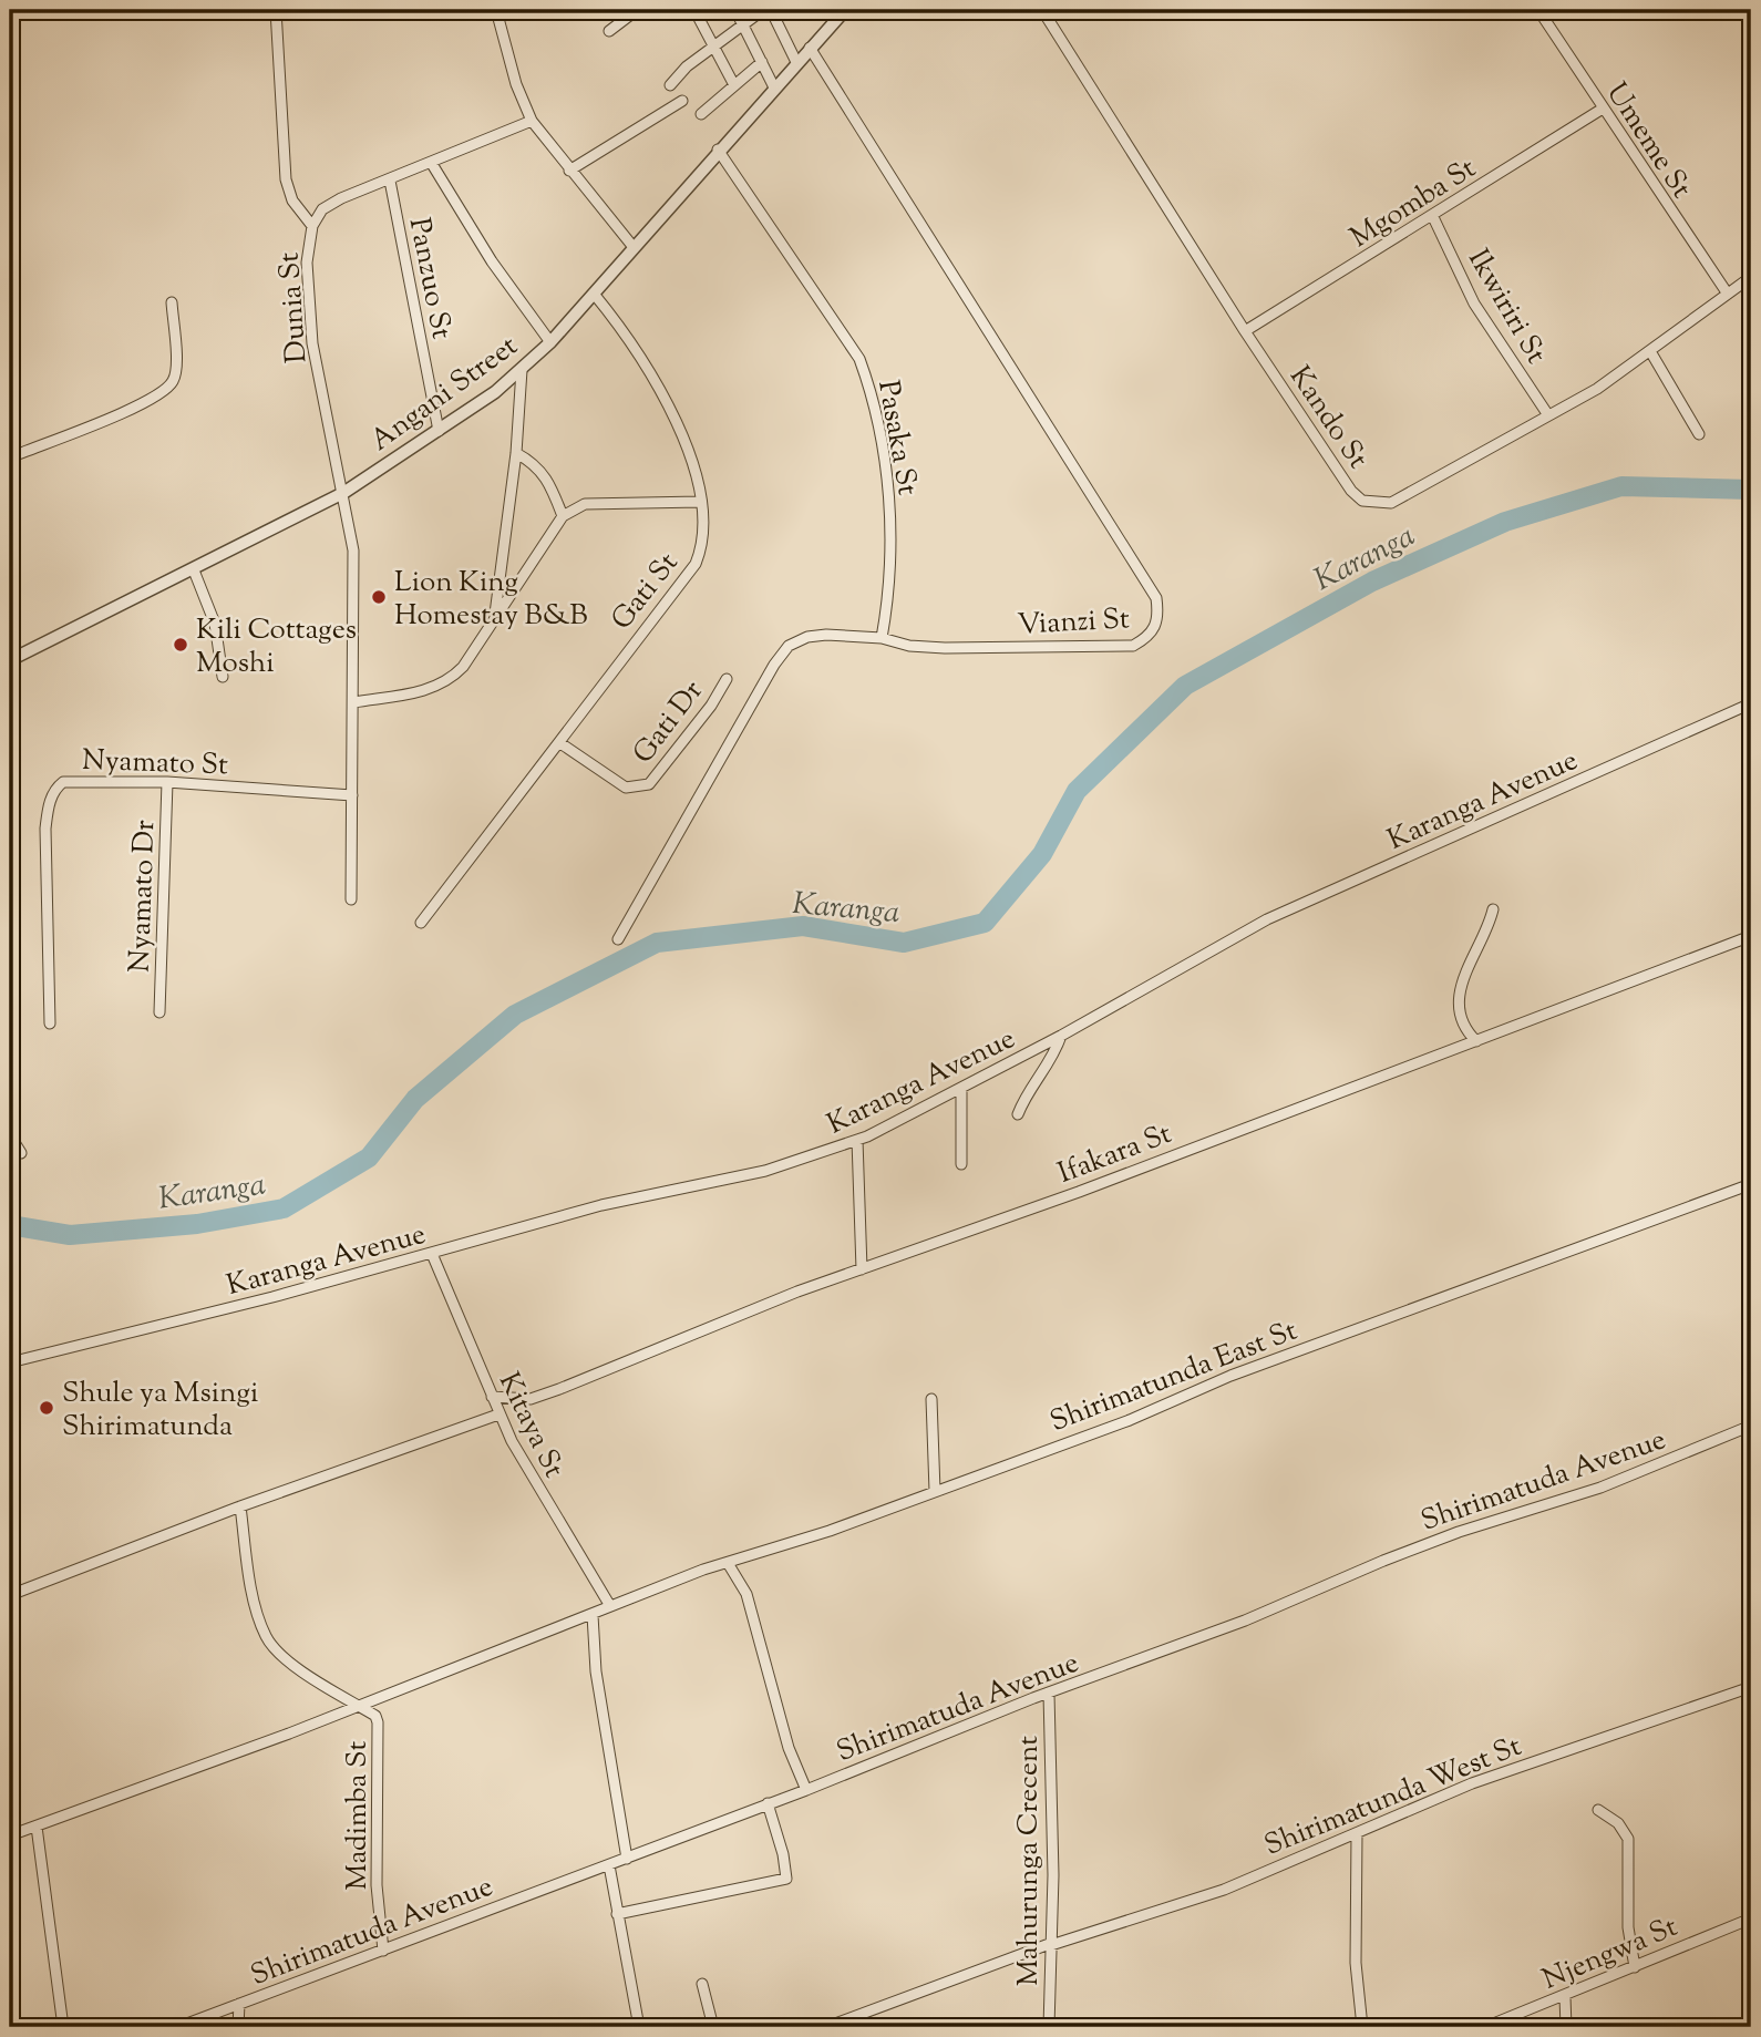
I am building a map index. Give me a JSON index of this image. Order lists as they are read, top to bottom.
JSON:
{
  "streets": {
    "street": [
      "Umeme St",
      "Mgomba St",
      "Panzuo St",
      "Ikwiriri St",
      "Dunia St",
      "Angani Street",
      "Kando St",
      "Pasaka St",
      "Gati St",
      "Vianzi St",
      "Gati Dr",
      "Nyamato St",
      "Karanga Avenue",
      "Nyamato Dr",
      "Ifakara St",
      "Shirimatunda East St",
      "Kitaya St",
      "Shirimatuda Avenue",
      "Shirimatunda West St",
      "Madimba St",
      "Mahurunga Crecent",
      "Njengwa St"
    ]
  },
  "crossings": [
    ["Umeme St", "Mgomba St"],
    ["Umeme St", "Kando St"],
    ["Mgomba St", "Ikwiriri St"],
    ["Mgomba St", "Kando St"],
    ["Panzuo St", "Dunia St"],
    ["Panzuo St", "Angani Street"],
    ["Ikwiriri St", "Kando St"],
    ["Dunia St", "Angani Street"],
    ["Angani Street", "Pasaka St"],
    ["Angani Street", "Gati St"],
    ["Angani Street", "Vianzi St"],
    ["Pasaka St", "Vianzi St"],
    ["Gati St", "Gati Dr"],
    ["Nyamato St", "Nyamato Dr"],
    ["Karanga Avenue", "Kitaya St"],
    ["Ifakara St", "Kitaya St"],
    ["Shirimatunda East St", "Kitaya St"],
    ["Shirimatunda East St", "Madimba St"],
    ["Shirimatuda Avenue", "Madimba St"],
    ["Shirimatuda Avenue", "Mahurunga Crecent"],
    ["Shirimatunda West St", "Mahurunga Crecent"]
  ],
  "water": ["Karanga"],
  "places": ["Lion King Homestay B&B", "Kili Cottages Moshi", "Shule ya Msingi Shirimatunda"]
}
